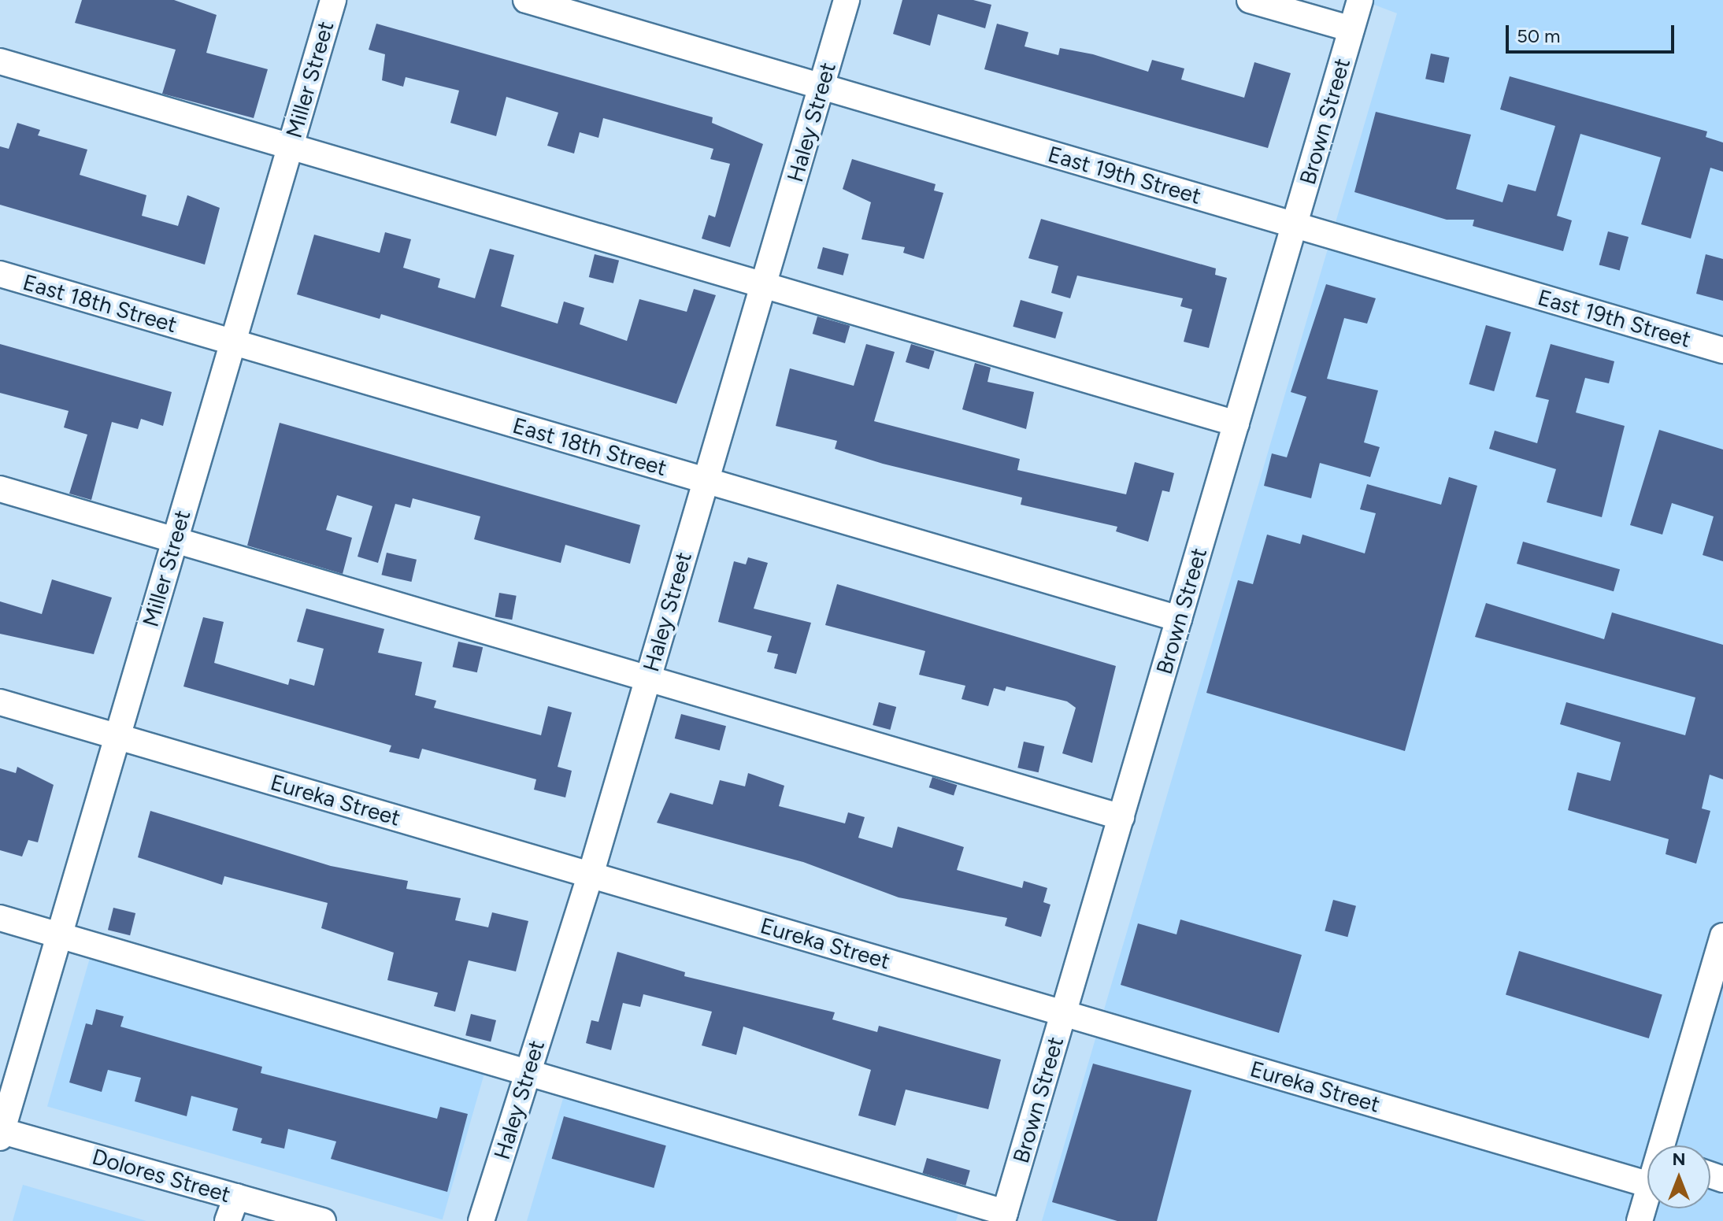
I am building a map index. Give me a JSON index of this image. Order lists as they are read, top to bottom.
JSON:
{
  "streets": {
    "street": [
      "Miller Street",
      "Brown Street",
      "Haley Street",
      "East 19th Street",
      "East 18th Street",
      "Eureka Street",
      "Dolores Street"
    ]
  },
  "crossings": [
    ["Miller Street", "East 18th Street"],
    ["Miller Street", "Eureka Street"],
    ["Miller Street", "Dolores Street"],
    ["Brown Street", "East 19th Street"],
    ["Brown Street", "East 18th Street"],
    ["Brown Street", "Eureka Street"],
    ["Haley Street", "East 19th Street"],
    ["Haley Street", "East 18th Street"],
    ["Haley Street", "Eureka Street"]
  ],
  "scale_bar": "50 m",
  "north": "top"
}
